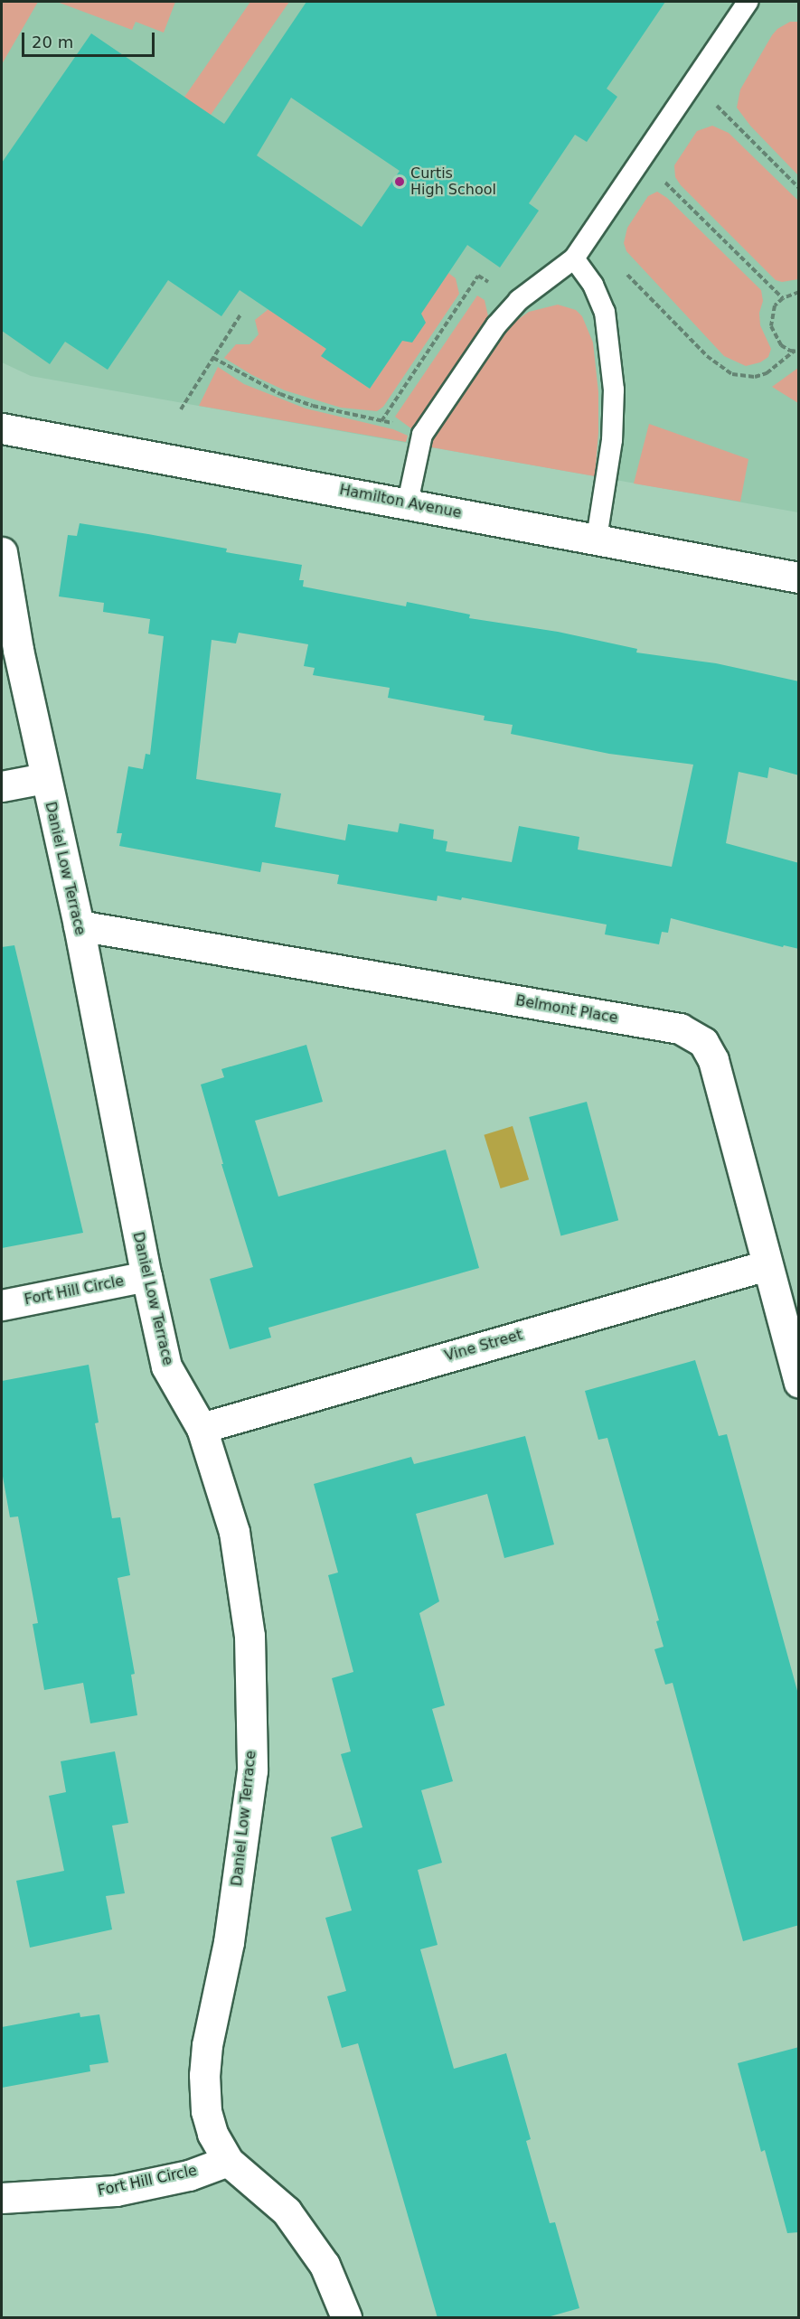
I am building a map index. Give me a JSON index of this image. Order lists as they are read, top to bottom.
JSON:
{
  "streets": {
    "street": [
      "Hamilton Avenue",
      "Daniel Low Terrace",
      "Belmont Place",
      "Fort Hill Circle",
      "Vine Street"
    ]
  },
  "crossings": [
    ["Daniel Low Terrace", "Belmont Place"],
    ["Daniel Low Terrace", "Fort Hill Circle"],
    ["Daniel Low Terrace", "Vine Street"],
    ["Belmont Place", "Vine Street"]
  ],
  "places": ["Curtis High School"],
  "scale_bar": "20 m"
}
